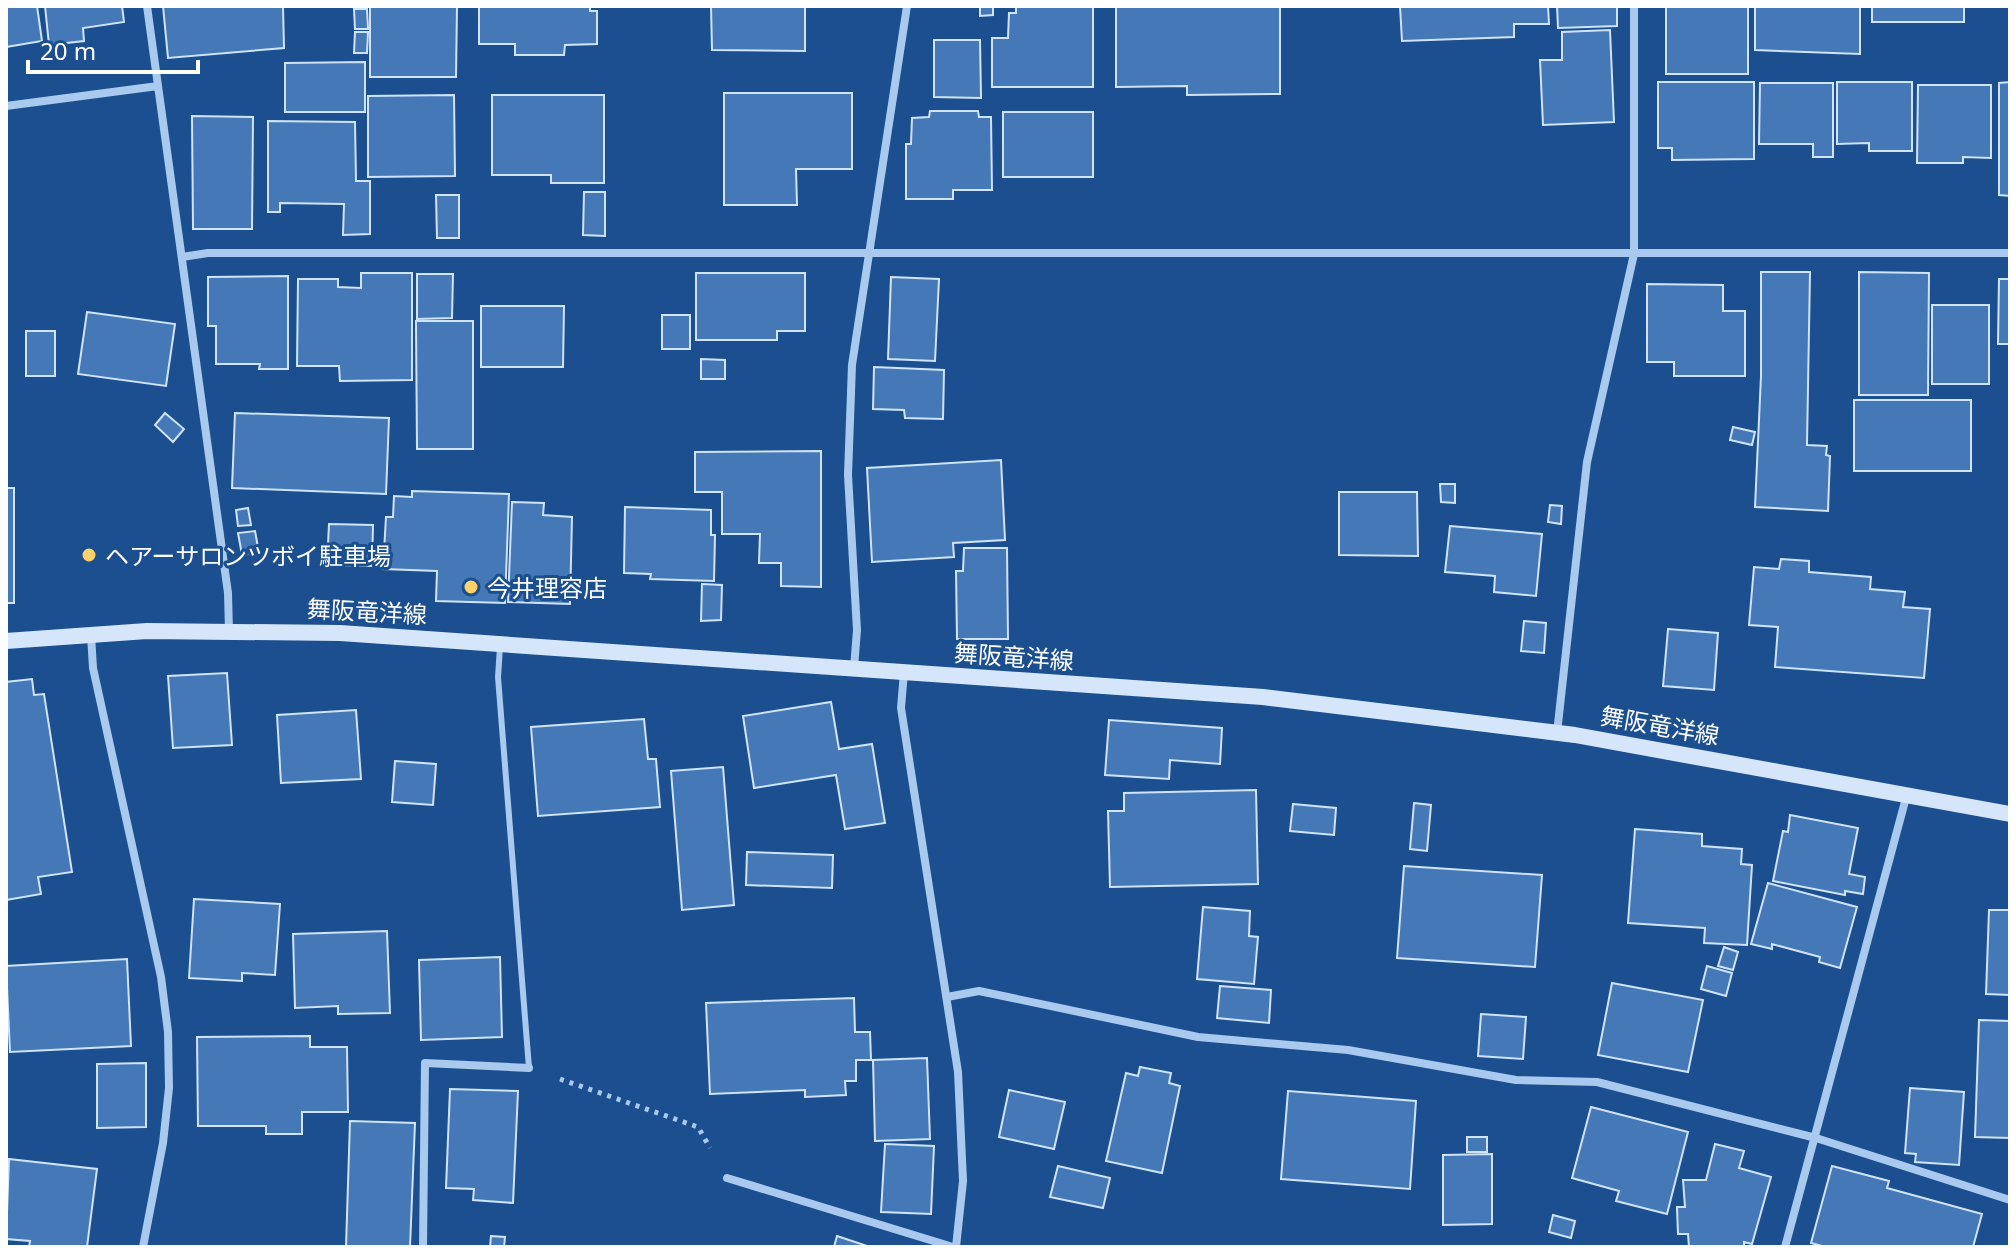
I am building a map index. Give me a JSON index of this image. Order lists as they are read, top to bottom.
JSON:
{
  "streets": {
    "main road": ["舞阪竜洋線"]
  },
  "places": ["ヘアーサロンツボイ駐車場", "今井理容店"],
  "scale_bar": "20 m"
}
